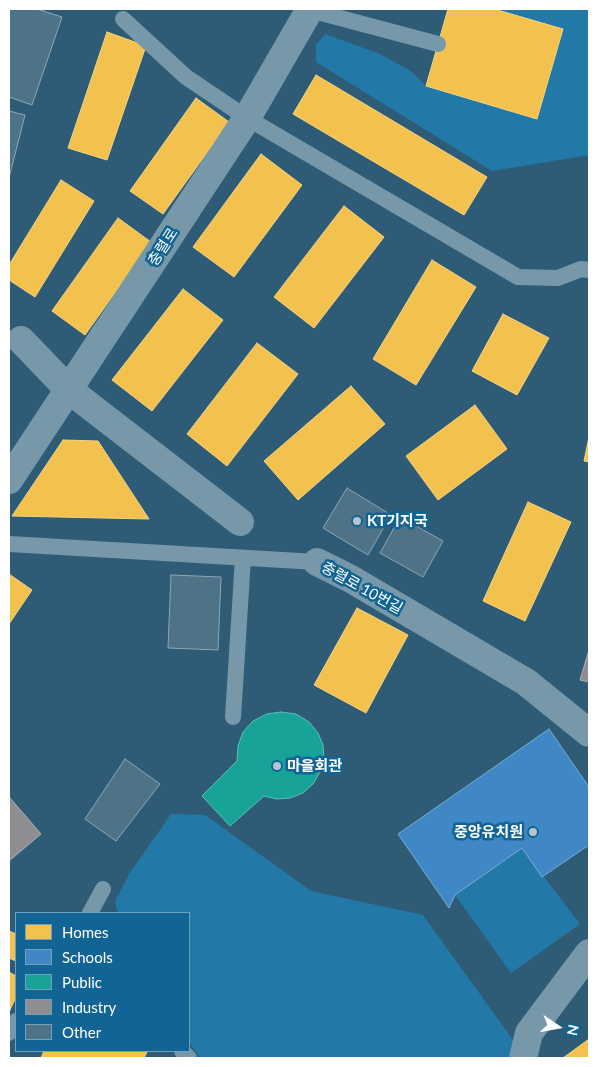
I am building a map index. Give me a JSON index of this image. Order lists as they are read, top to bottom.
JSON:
{
  "streets": {
    "street": ["충렬로", "충렬로 10번길"]
  },
  "places": ["KT기지국", "마을회관", "중앙유치원"],
  "legend": [
    "Homes",
    "Schools",
    "Public",
    "Industry",
    "Other"
  ],
  "north": "right"
}
